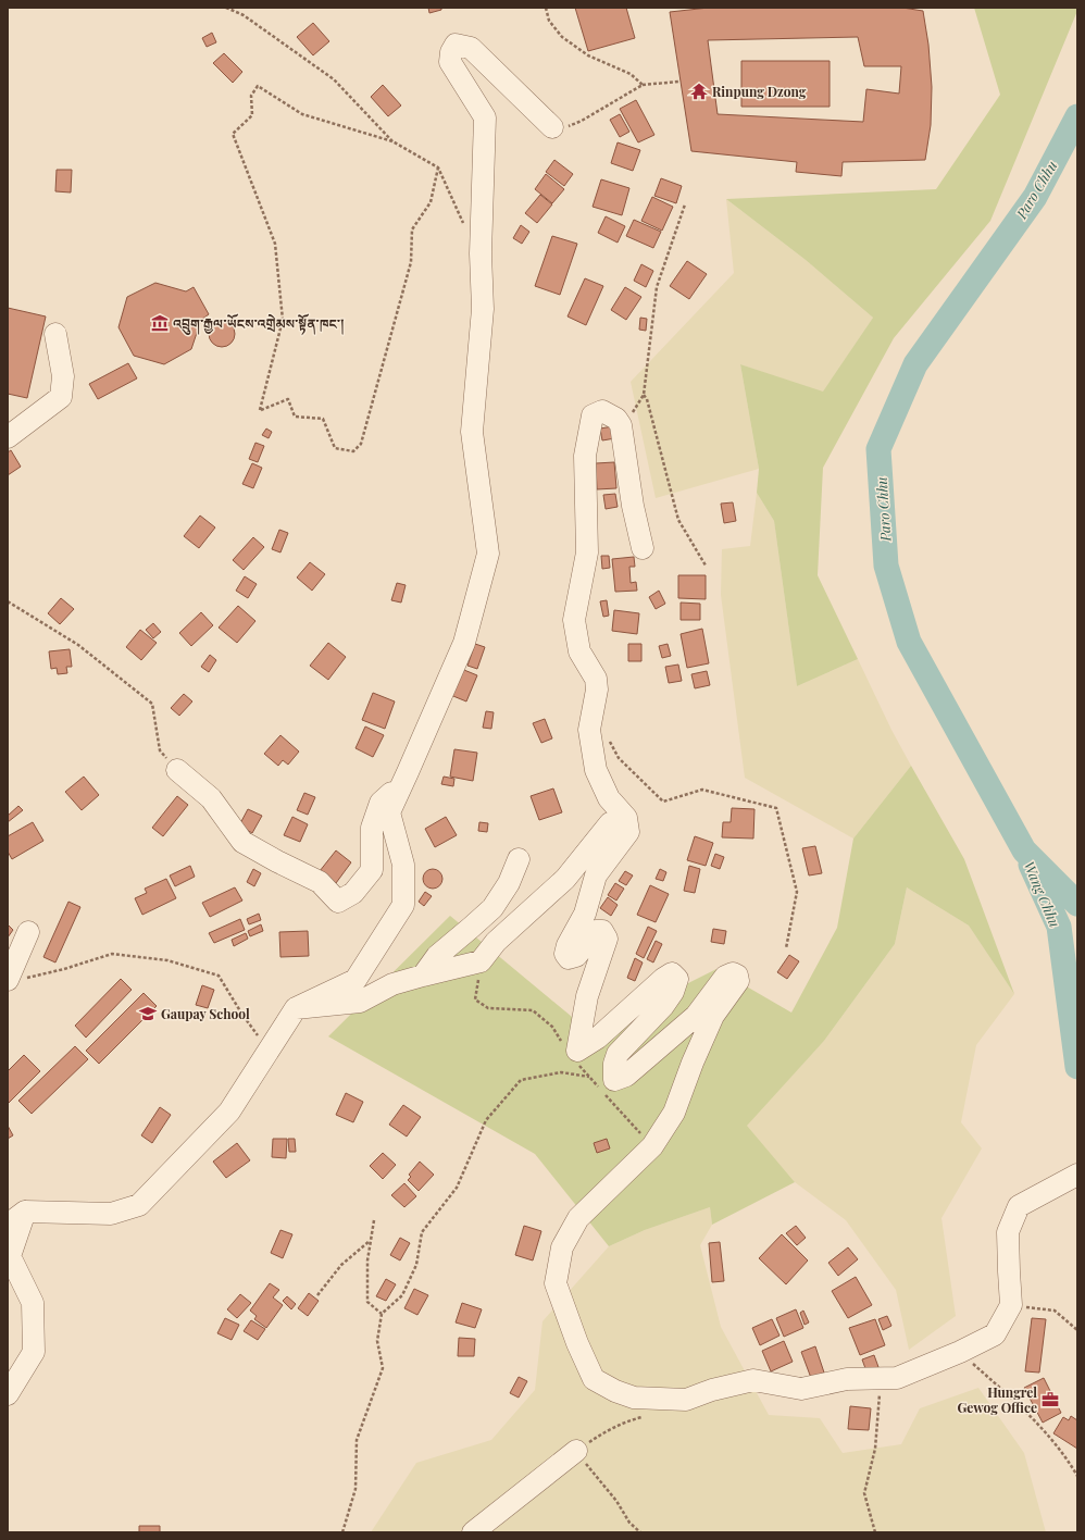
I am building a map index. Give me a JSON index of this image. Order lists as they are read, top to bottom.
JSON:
{
  "water": ["Paro Chhu", "Wang Chhu"],
  "places": {
    "temple": ["Rinpung Dzong"],
    "museum": ["འབྲུག་རྒྱལ་ཡོངས་འགྲེམས་སྟོན་ཁང་།"],
    "school or university": ["Gaupay School"],
    "office": ["Hungrel Gewog Office"]
  }
}
